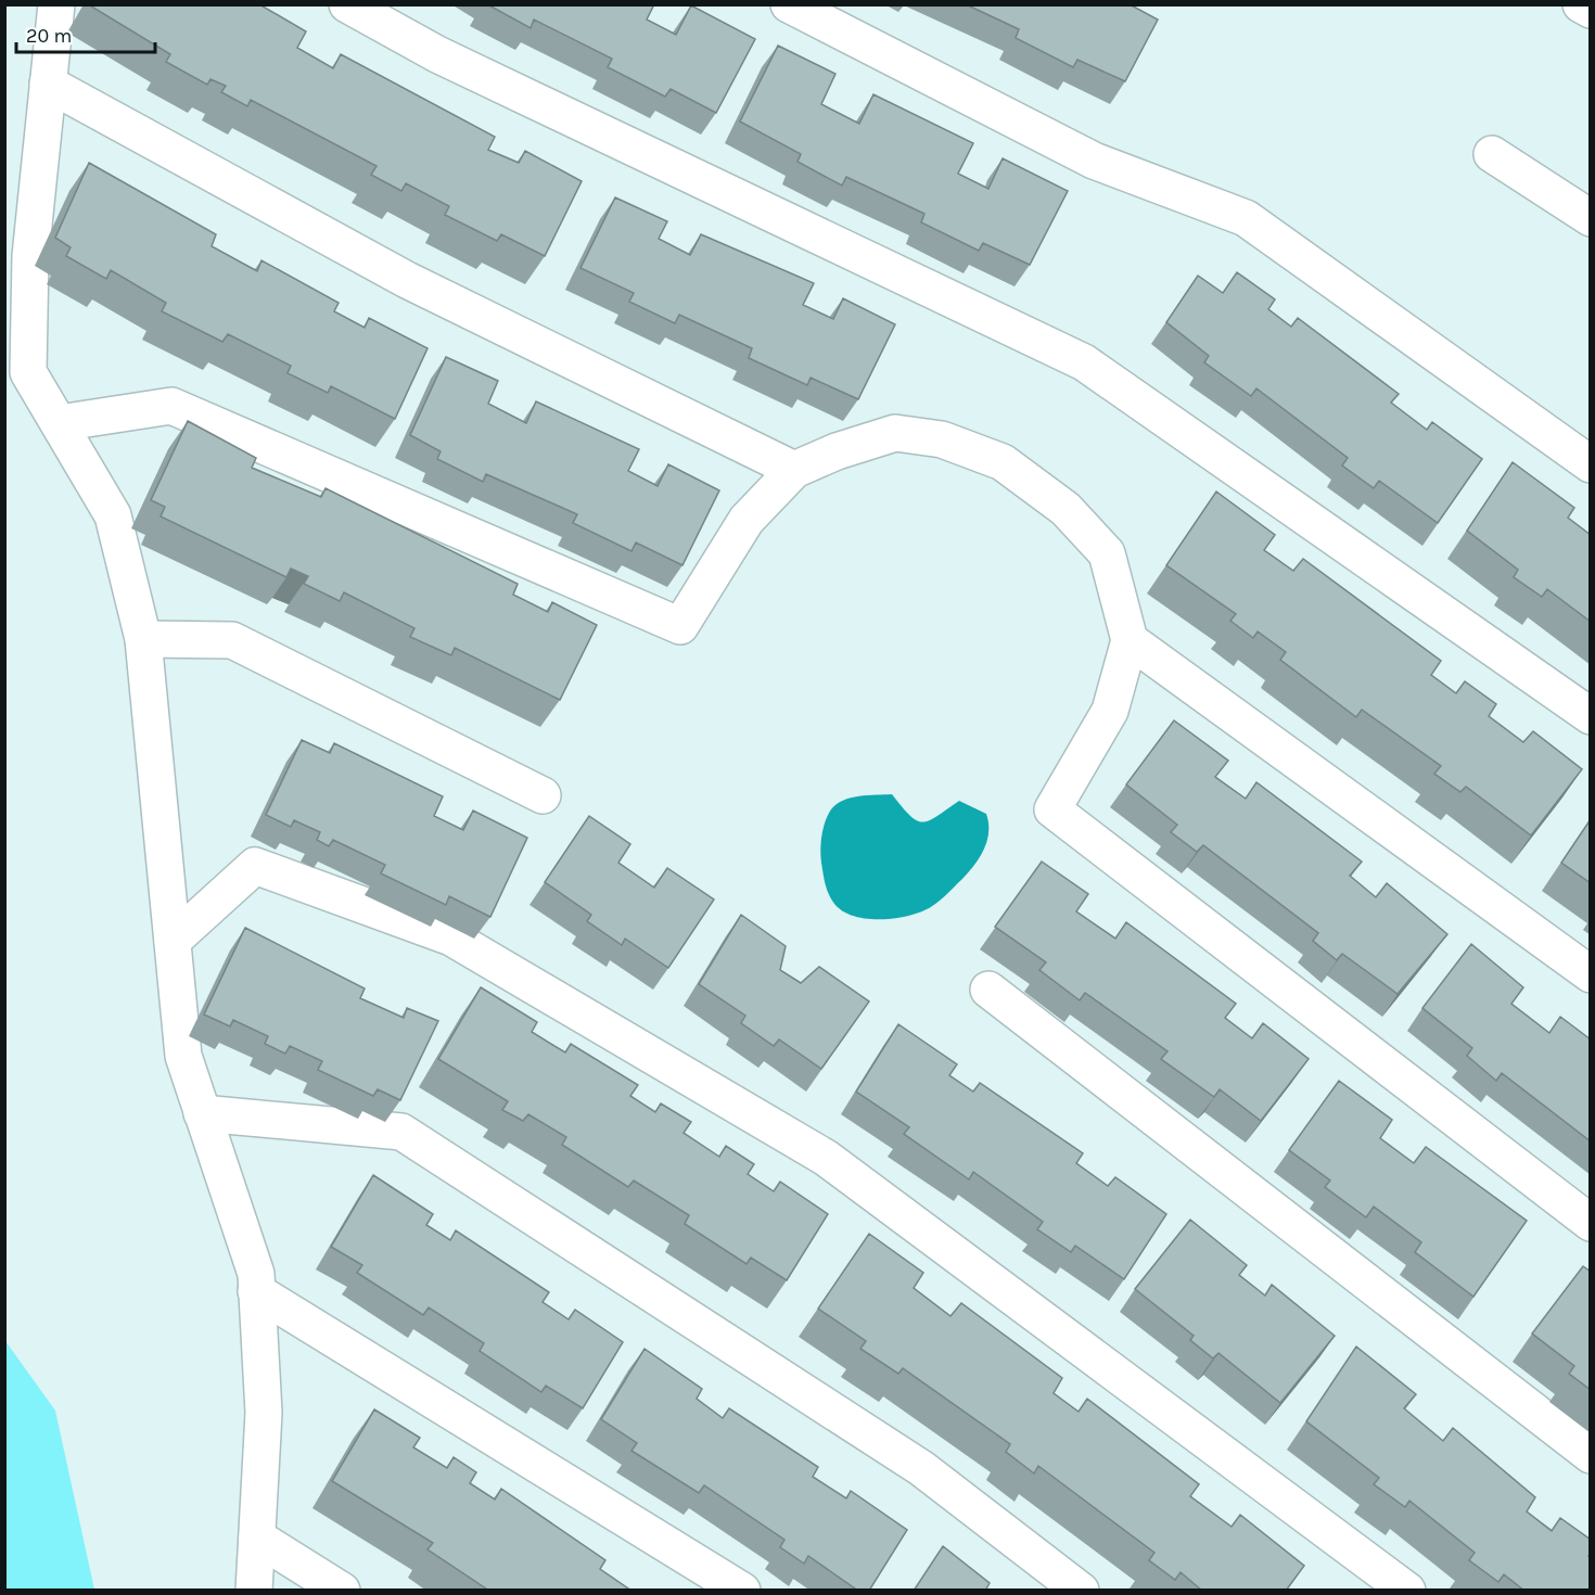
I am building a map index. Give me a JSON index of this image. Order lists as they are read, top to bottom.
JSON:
{
  "scale_bar": "20 m"
}
